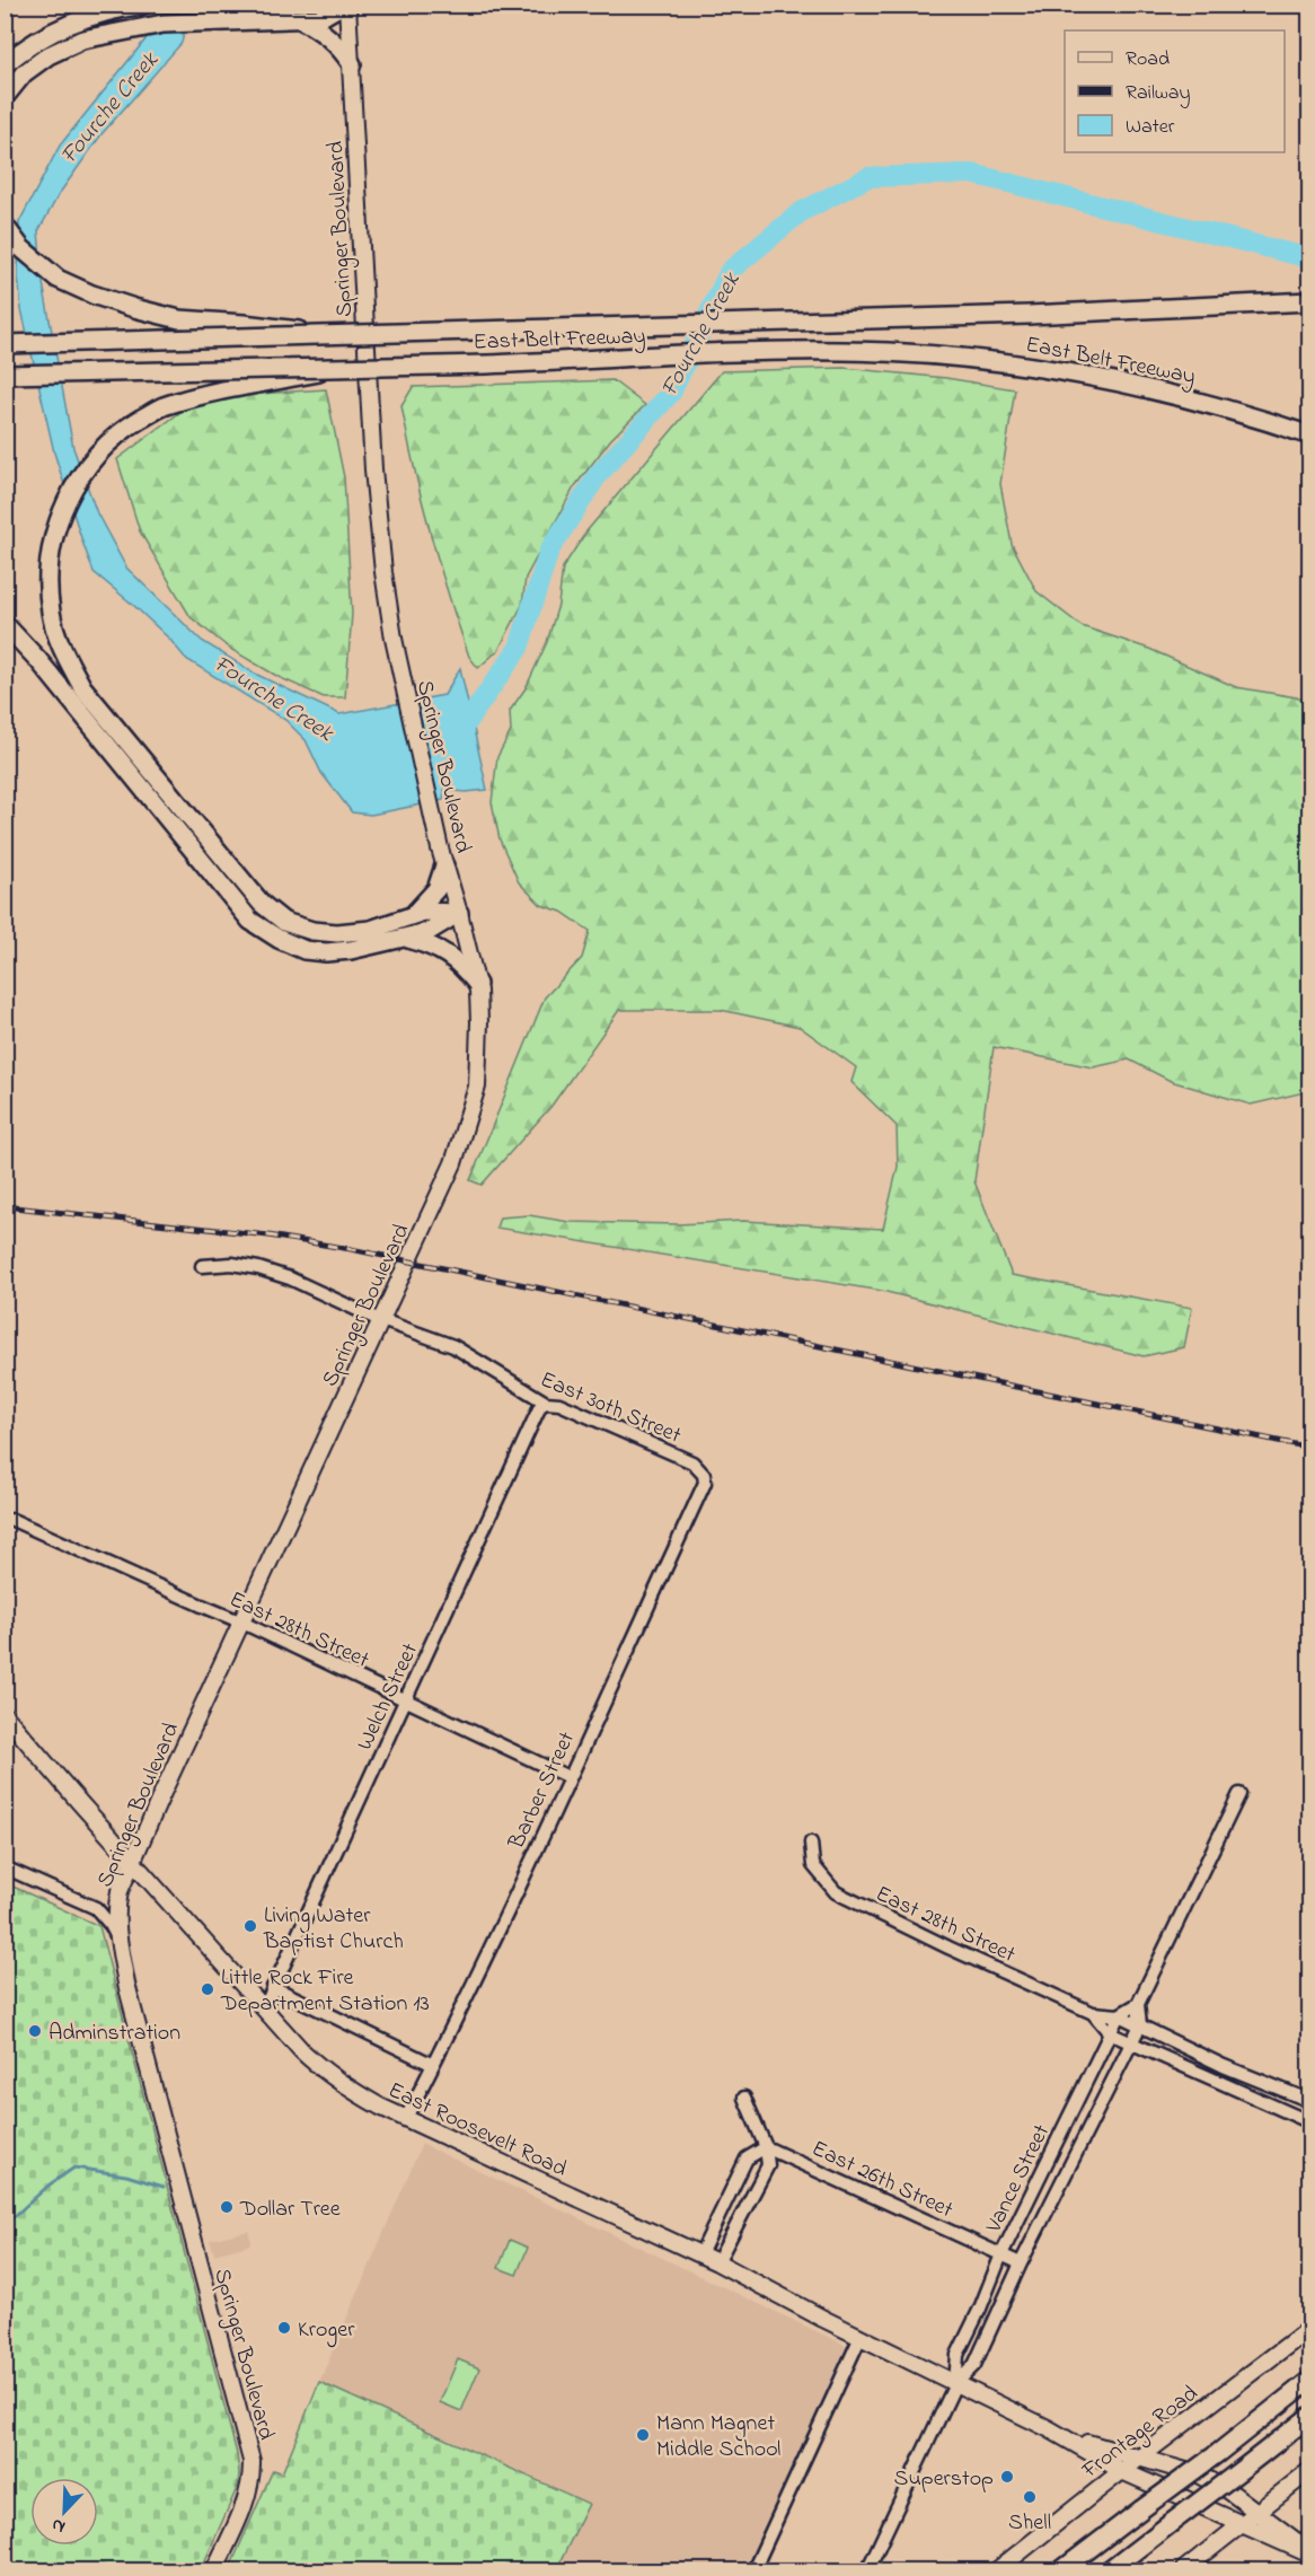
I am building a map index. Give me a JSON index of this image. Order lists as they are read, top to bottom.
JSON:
{
  "streets": {
    "highway": ["East Belt Freeway"],
    "main road": ["Springer Boulevard", "East Roosevelt Road", "Frontage Road"],
    "street": [
      "East 30th Street",
      "East 28th Street",
      "Welch Street",
      "Barber Street",
      "East 26th Street",
      "Vance Street"
    ]
  },
  "crossings": [
    ["Springer Boulevard", "East 30th Street"],
    ["Springer Boulevard", "East 28th Street"],
    ["Springer Boulevard", "East Roosevelt Road"],
    ["East 30th Street", "Welch Street"],
    ["East 30th Street", "Barber Street"],
    ["East 28th Street", "Welch Street"],
    ["East 28th Street", "Barber Street"],
    ["East 28th Street", "Vance Street"],
    ["Welch Street", "East Roosevelt Road"],
    ["Barber Street", "East Roosevelt Road"],
    ["East Roosevelt Road", "Vance Street"],
    ["East Roosevelt Road", "Frontage Road"],
    ["East 26th Street", "Vance Street"]
  ],
  "water": ["Fourche Creek"],
  "places": [
    "Living Water Baptist Church",
    "Little Rock Fire Department Station 13",
    "Adminstration",
    "Dollar Tree",
    "Kroger",
    "Mann Magnet Middle School",
    "Superstop",
    "Shell"
  ],
  "legend": ["Road", "Railway", "Water"],
  "north": "bottom left"
}
